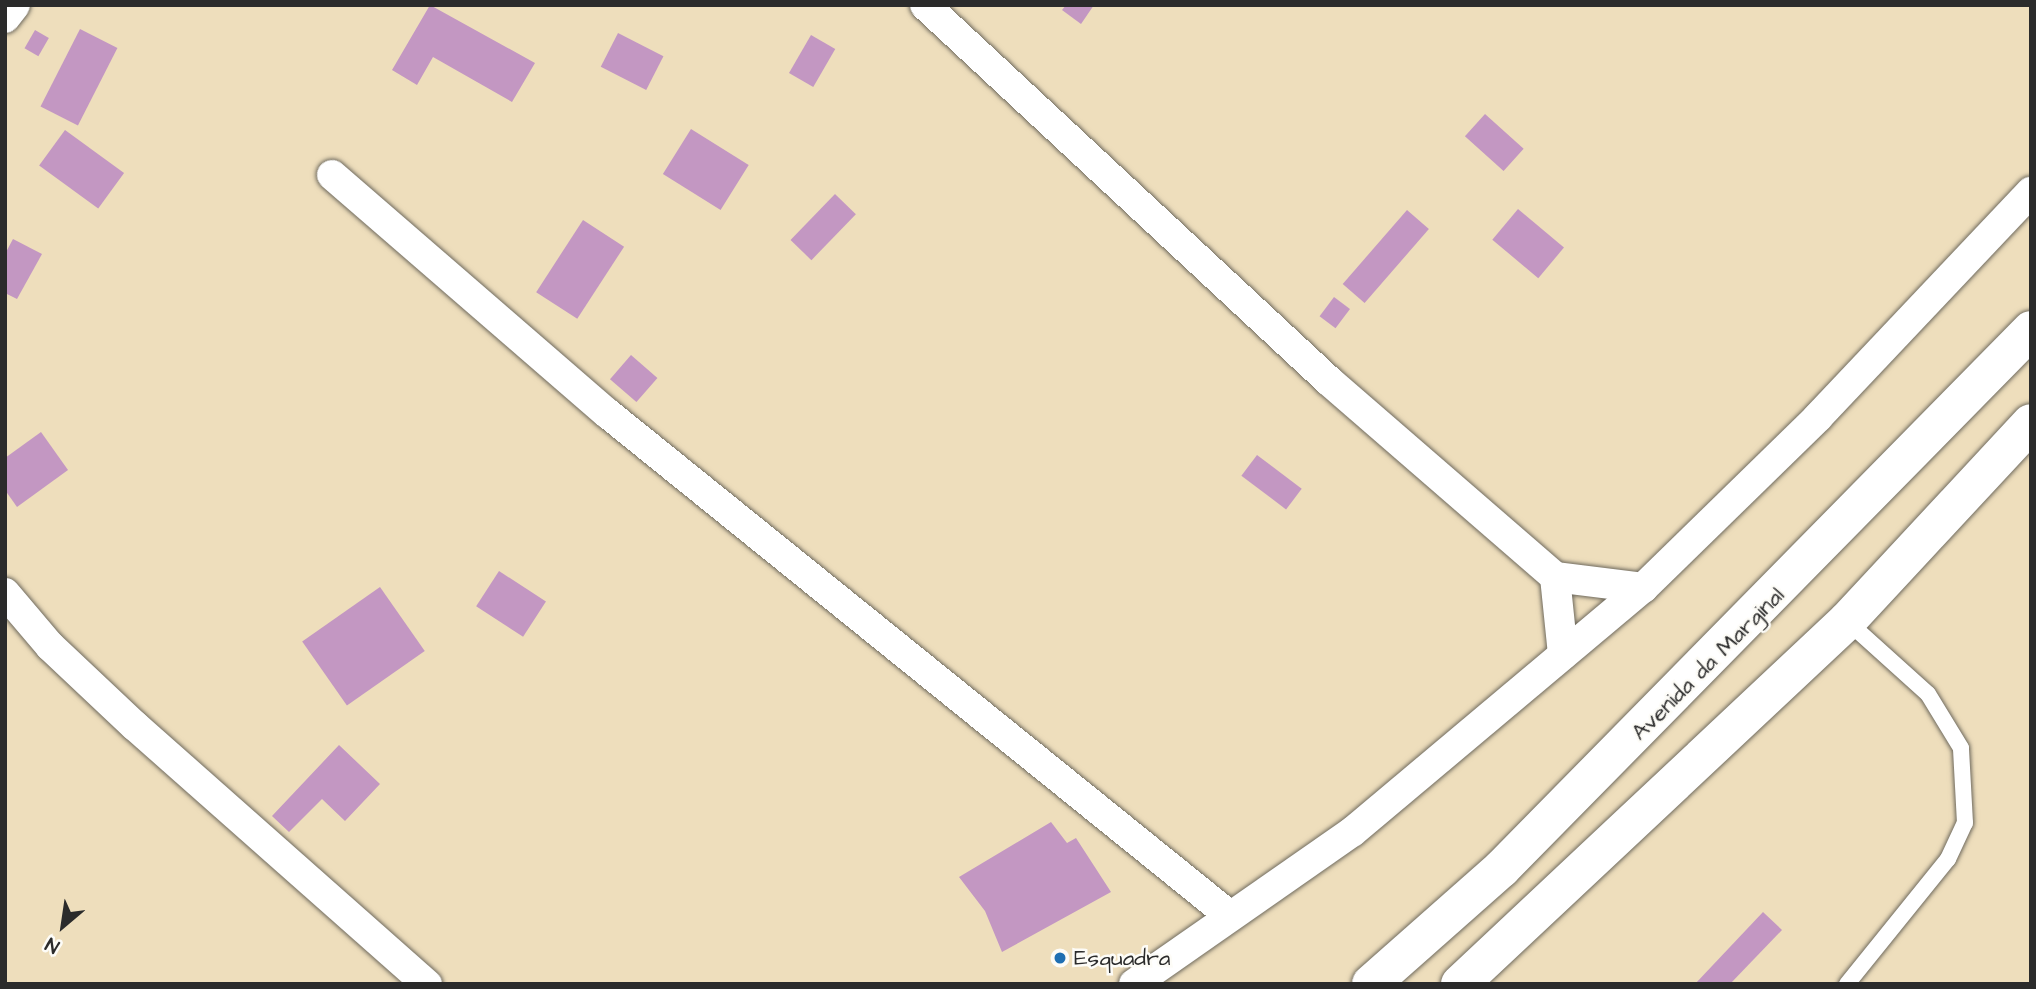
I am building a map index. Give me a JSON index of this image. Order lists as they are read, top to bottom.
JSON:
{
  "streets": {
    "main road": ["Avenida da Marginal"]
  },
  "places": ["Esquadra"],
  "north": "bottom left"
}
